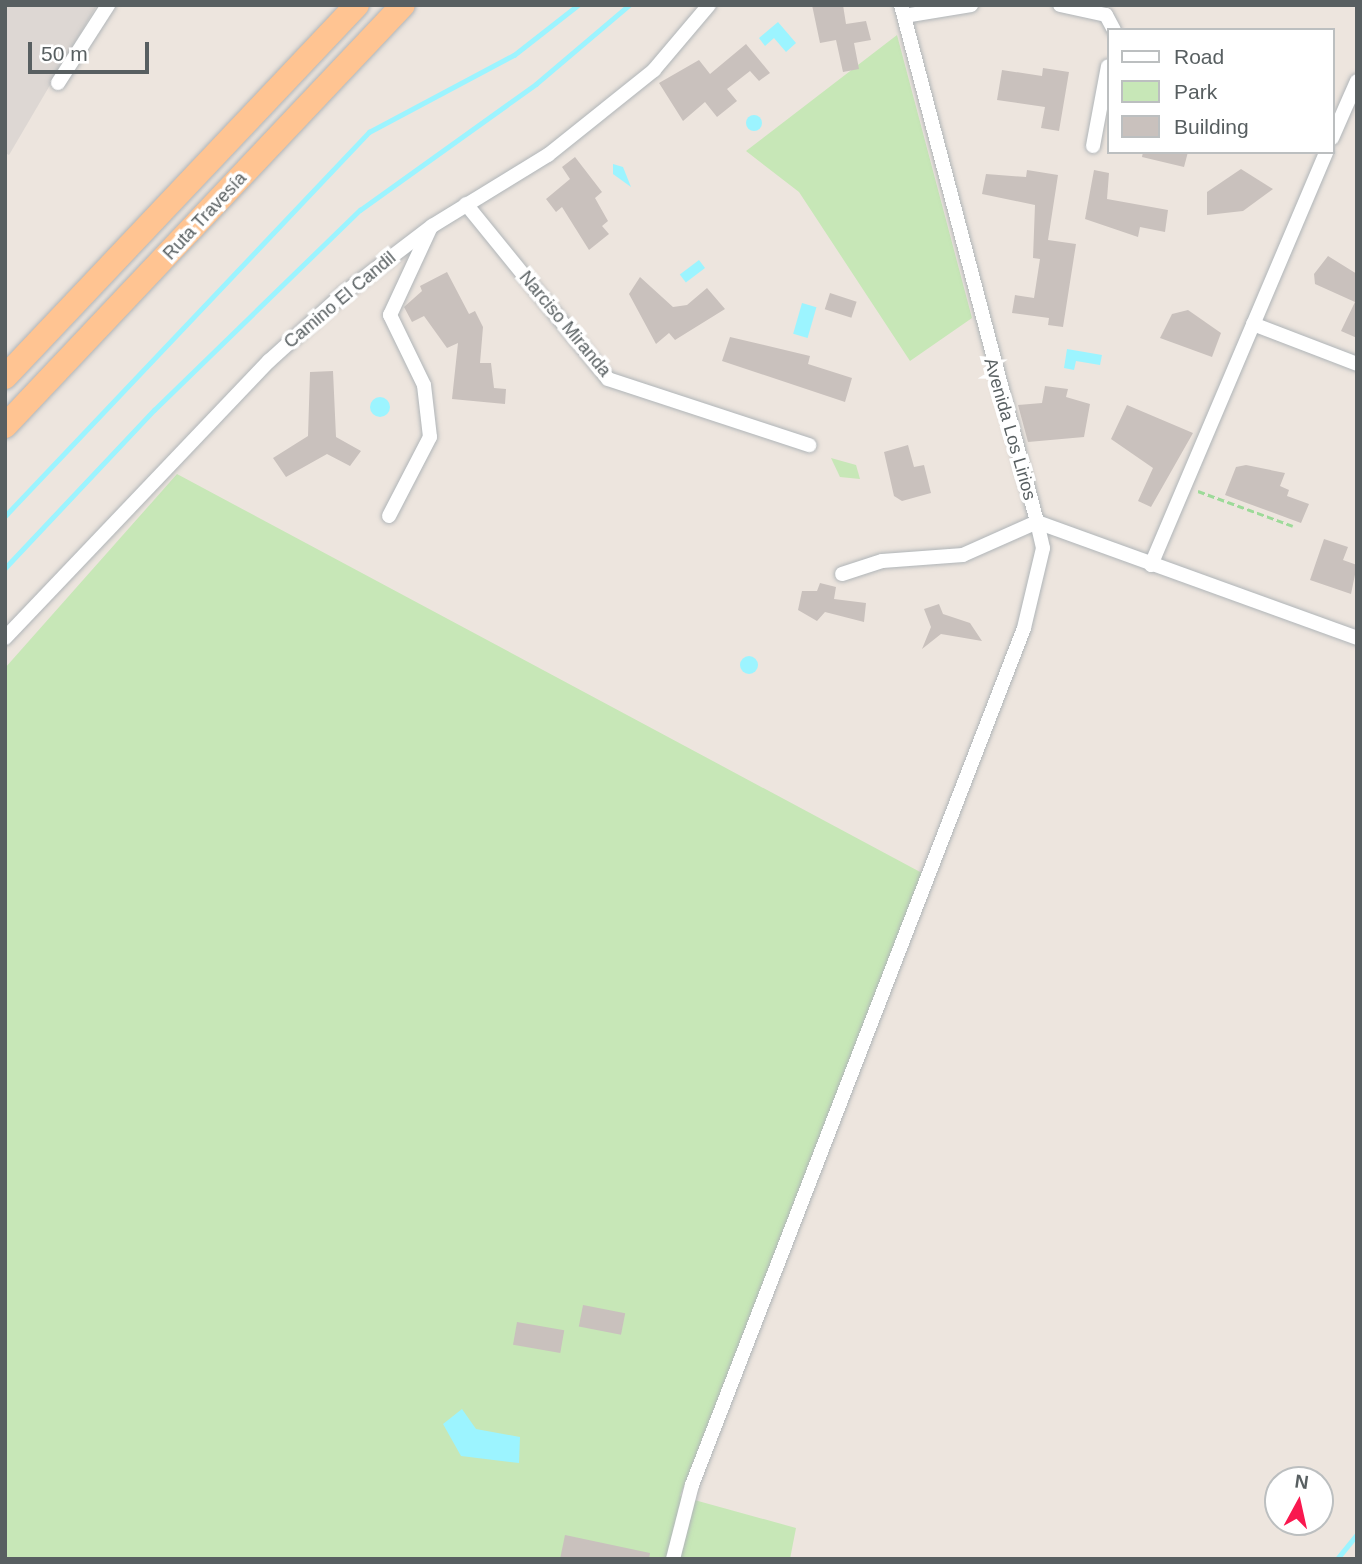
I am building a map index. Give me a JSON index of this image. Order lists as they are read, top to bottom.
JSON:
{
  "streets": {
    "highway": ["Ruta Travesía"],
    "street": ["Camino El Candil", "Narciso Miranda", "Avenida Los Lirios"]
  },
  "crossings": [
    ["Camino El Candil", "Narciso Miranda"]
  ],
  "legend": ["Road", "Park", "Building"],
  "scale_bar": "50 m",
  "north": "top"
}
